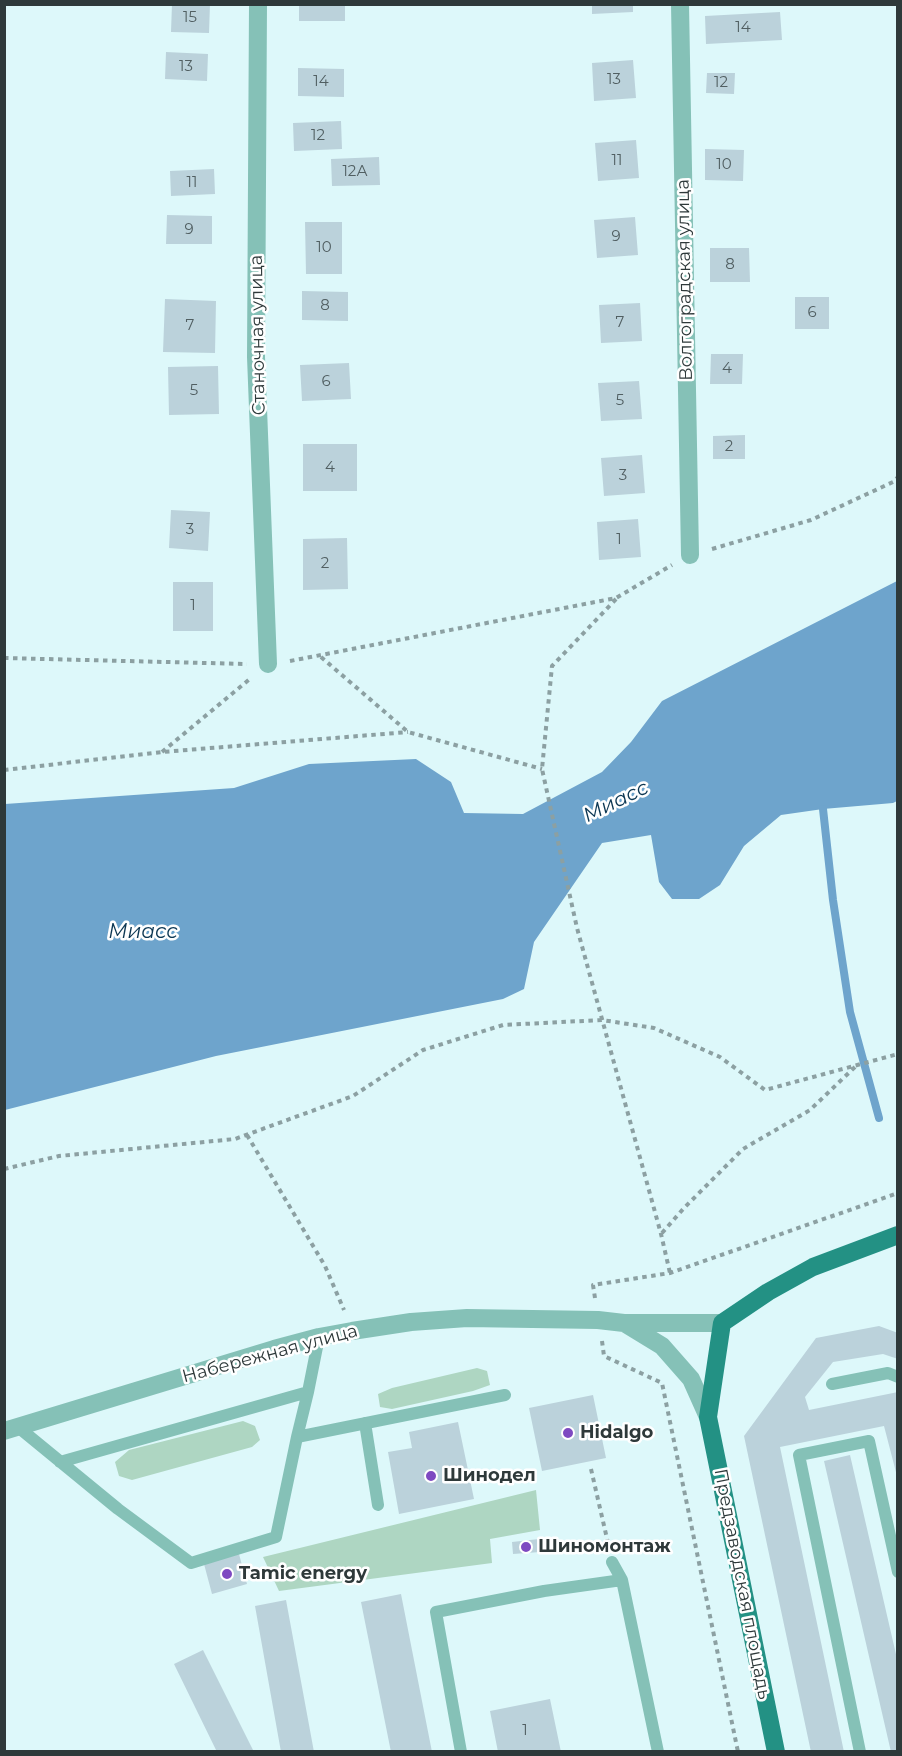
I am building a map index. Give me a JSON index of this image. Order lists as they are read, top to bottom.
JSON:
{
  "streets": {
    "main road": ["Предзаводская площадь"],
    "street": ["Волгоградская улица", "Станочная улица", "Набережная улица"]
  },
  "crossings": [
    ["Набережная улица", "Предзаводская площадь"]
  ],
  "water": ["Миасс"],
  "places": [
    "Hidalgo",
    "Шинодел",
    "Шиномонтаж",
    "Tamic energy"
  ],
  "house_numbers": [
    "15",
    "14",
    "13",
    "13",
    "14",
    "12",
    "12",
    "11",
    "10",
    "12А",
    "11",
    "9",
    "9",
    "10",
    "8",
    "8",
    "6",
    "7",
    "7",
    "4",
    "6",
    "5",
    "5",
    "2",
    "4",
    "3",
    "3",
    "1",
    "2",
    "1",
    "1"
  ]
}
